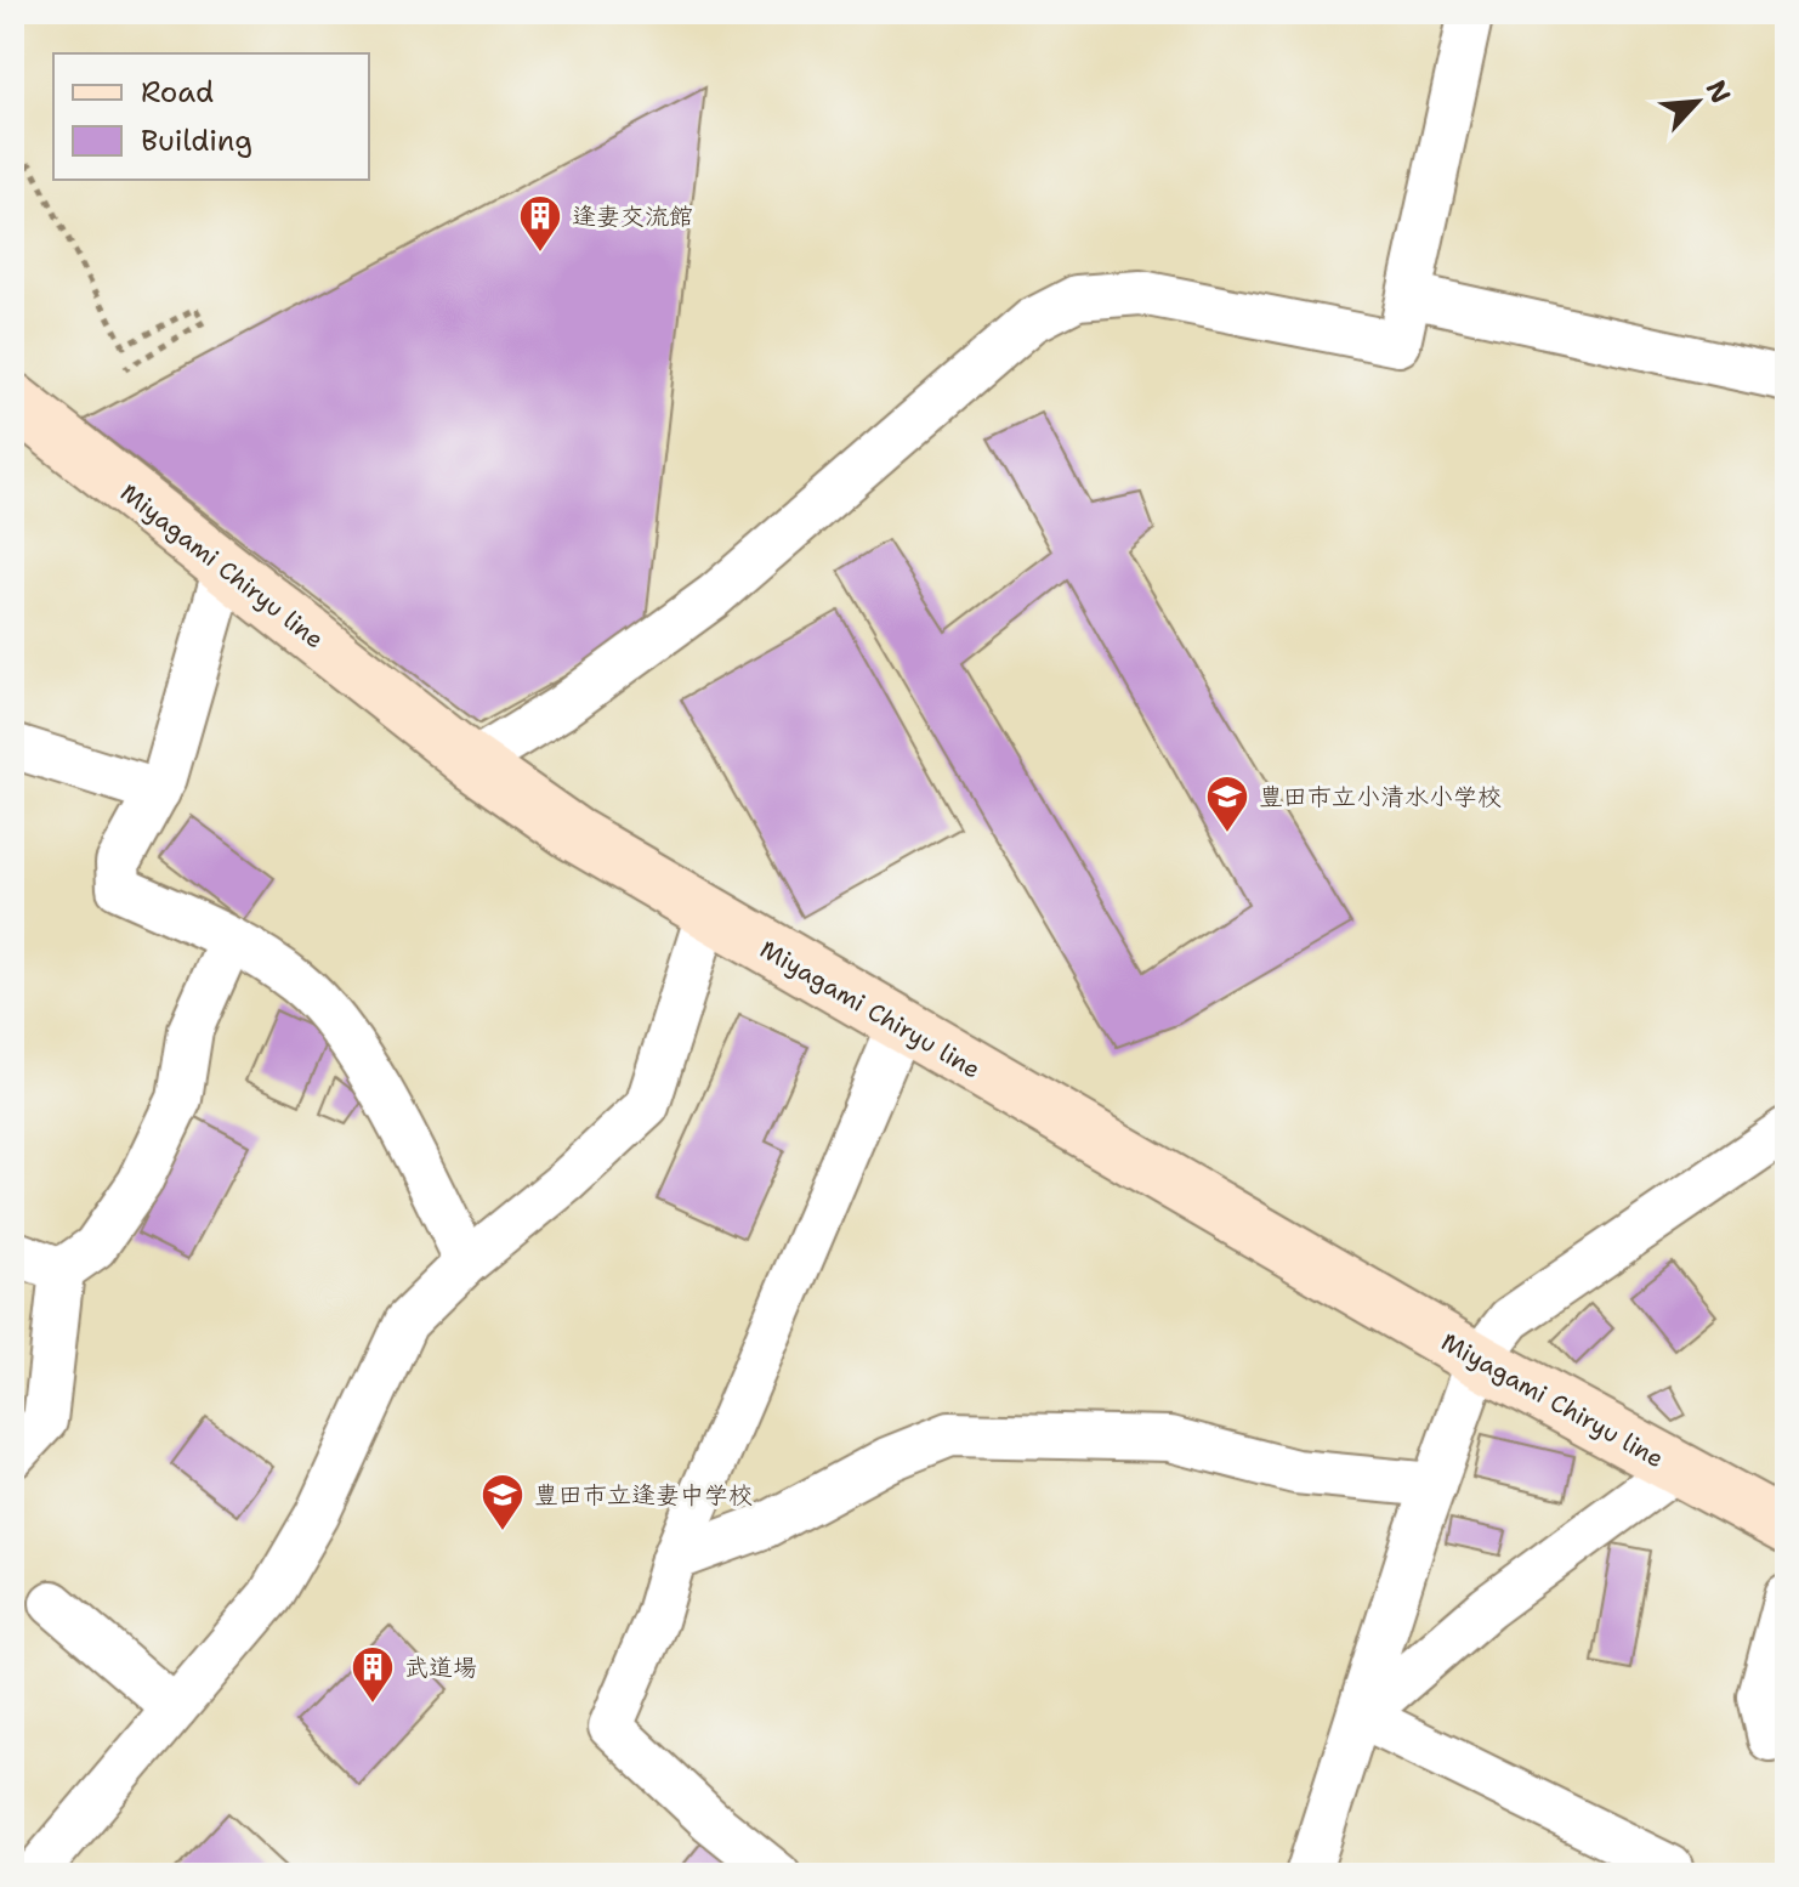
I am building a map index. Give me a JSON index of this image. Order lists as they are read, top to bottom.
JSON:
{
  "streets": {
    "main road": ["Miyagami Chiryu line"]
  },
  "places": {
    "building": ["逢妻交流館", "武道場"],
    "school or university": ["豊田市立小清水小学校", "豊田市立逢妻中学校"]
  },
  "legend": ["Road", "Building"],
  "north": "top right"
}
